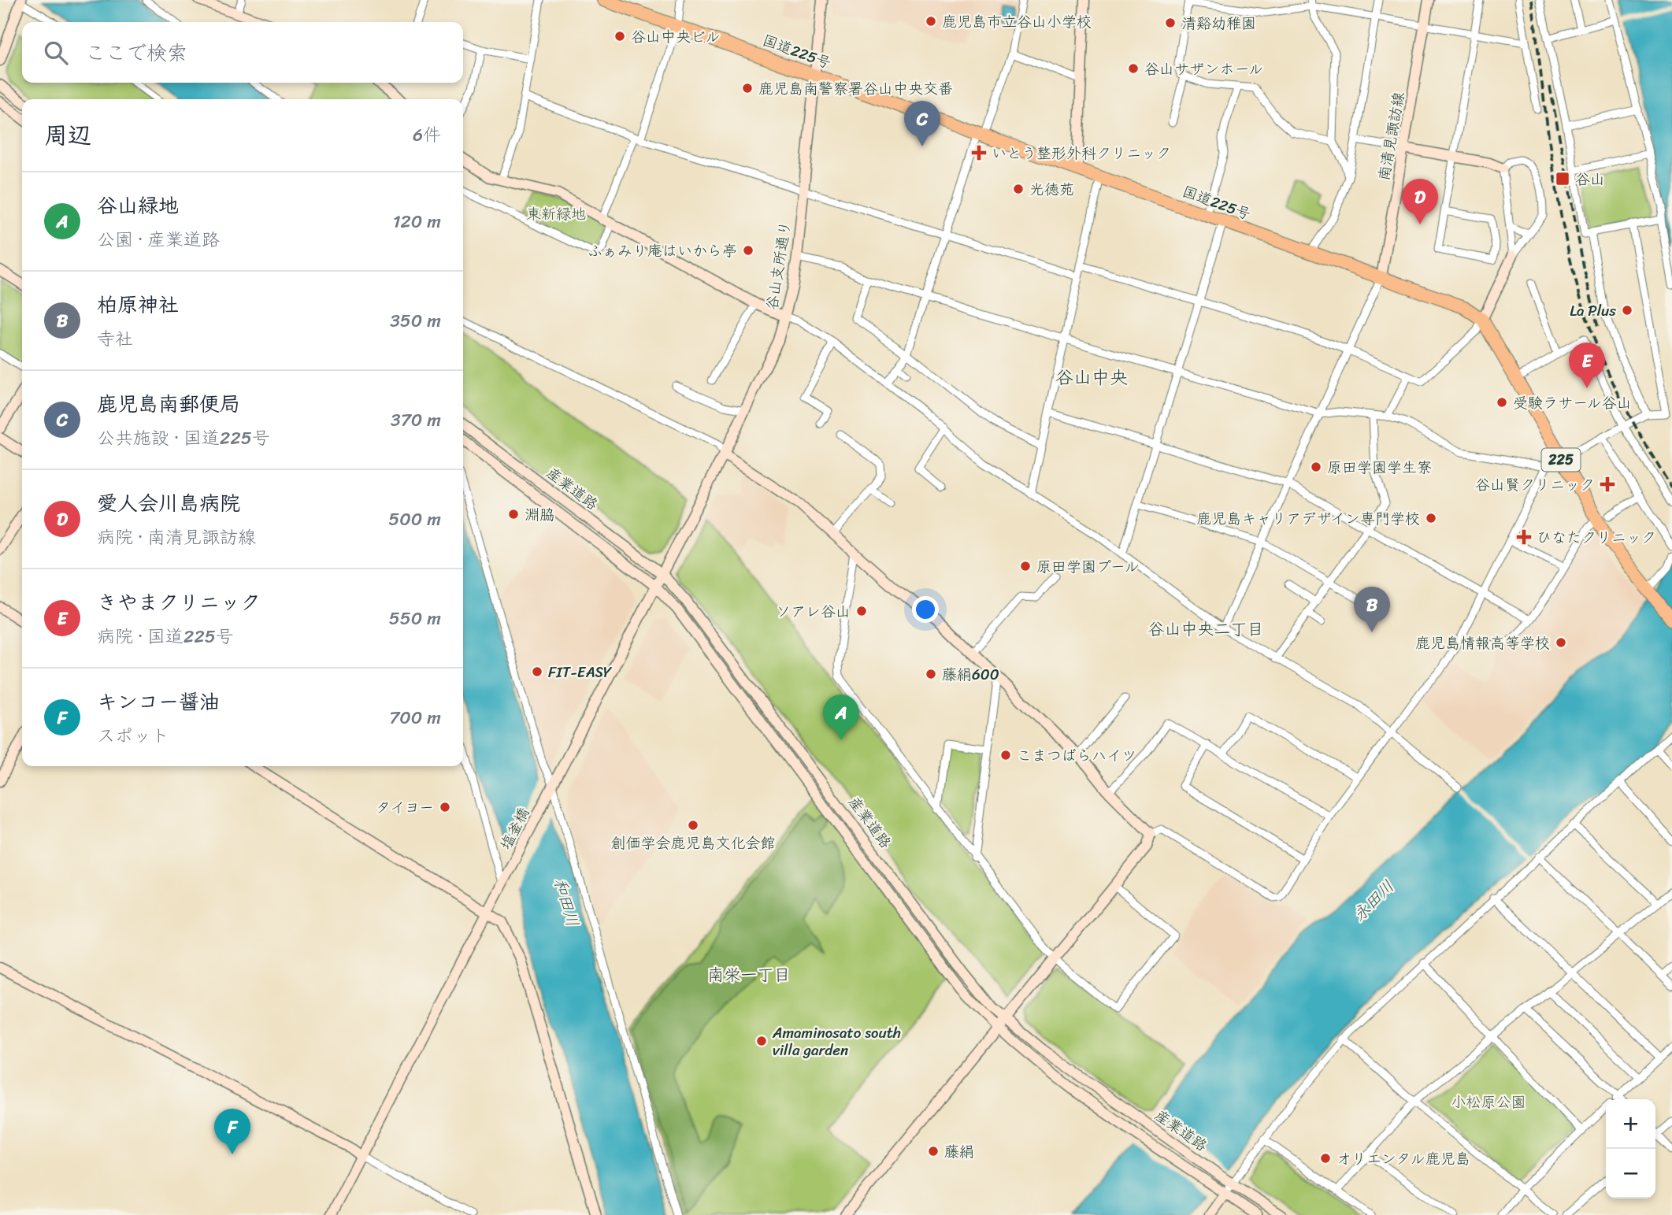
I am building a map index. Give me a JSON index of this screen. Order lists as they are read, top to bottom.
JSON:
{
  "streets": {
    "highway": ["国道225号", "225"],
    "street": [
      "南清見諏訪線",
      "谷山支所通り",
      "産業道路",
      "塩釜橋"
    ]
  },
  "crossings": [
    ["国道225号", "南清見諏訪線"],
    ["国道225号", "谷山支所通り"],
    ["谷山支所通り", "産業道路"],
    ["谷山支所通り", "塩釜橋"],
    ["産業道路", "塩釜橋"]
  ],
  "districts": ["谷山中央", "谷山中央二丁目", "南栄一丁目"],
  "water": ["永田川", "和田川"],
  "parks": ["東新緑地", "小松原公園"],
  "places": {
    "other": [
      "鹿児島市立谷山小学校",
      "清谿幼稚園",
      "谷山中央ビル",
      "谷山サザンホール",
      "鹿児島南警察署谷山中央交番",
      "光徳苑",
      "ふぁみり庵はいから亭",
      "La Plus",
      "受験ラサール谷山",
      "原田学園学生寮",
      "淵脇",
      "鹿児島キャリアデザイン専門学校",
      "原田学園プール",
      "ソアレ谷山",
      "鹿児島情報高等学校",
      "FIT-EASY",
      "藤絹600",
      "こまつばらハイツ",
      "タイヨー",
      "創価学会鹿児島文化会館",
      "Amaminosato south villa garden",
      "藤絹",
      "オリエンタル鹿児島"
    ],
    "health": ["いとう整形外科クリニック", "谷山賢クリニック", "ひなたクリニック"],
    "transit": ["谷山"]
  },
  "page": {
    "search": "ここで検索",
    "heading": ["周辺", "6件"],
    "pins": [
      "C",
      "D",
      "E",
      "B",
      "A",
      "F"
    ],
    "list": [
      {
        "mark": "A",
        "name": "谷山緑地",
        "note": "公園 · 産業道路",
        "value": "120 m"
      },
      {
        "mark": "B",
        "name": "柏原神社",
        "note": "寺社",
        "value": "350 m"
      },
      {
        "mark": "C",
        "name": "鹿児島南郵便局",
        "note": "公共施設 · 国道225号",
        "value": "370 m"
      },
      {
        "mark": "D",
        "name": "愛人会川島病院",
        "note": "病院 · 南清見諏訪線",
        "value": "500 m"
      },
      {
        "mark": "E",
        "name": "きやまクリニック",
        "note": "病院 · 国道225号",
        "value": "550 m"
      },
      {
        "mark": "F",
        "name": "キンコー醤油",
        "note": "スポット",
        "value": "700 m"
      }
    ],
    "map_buttons": ["+", "−"]
  }
}
